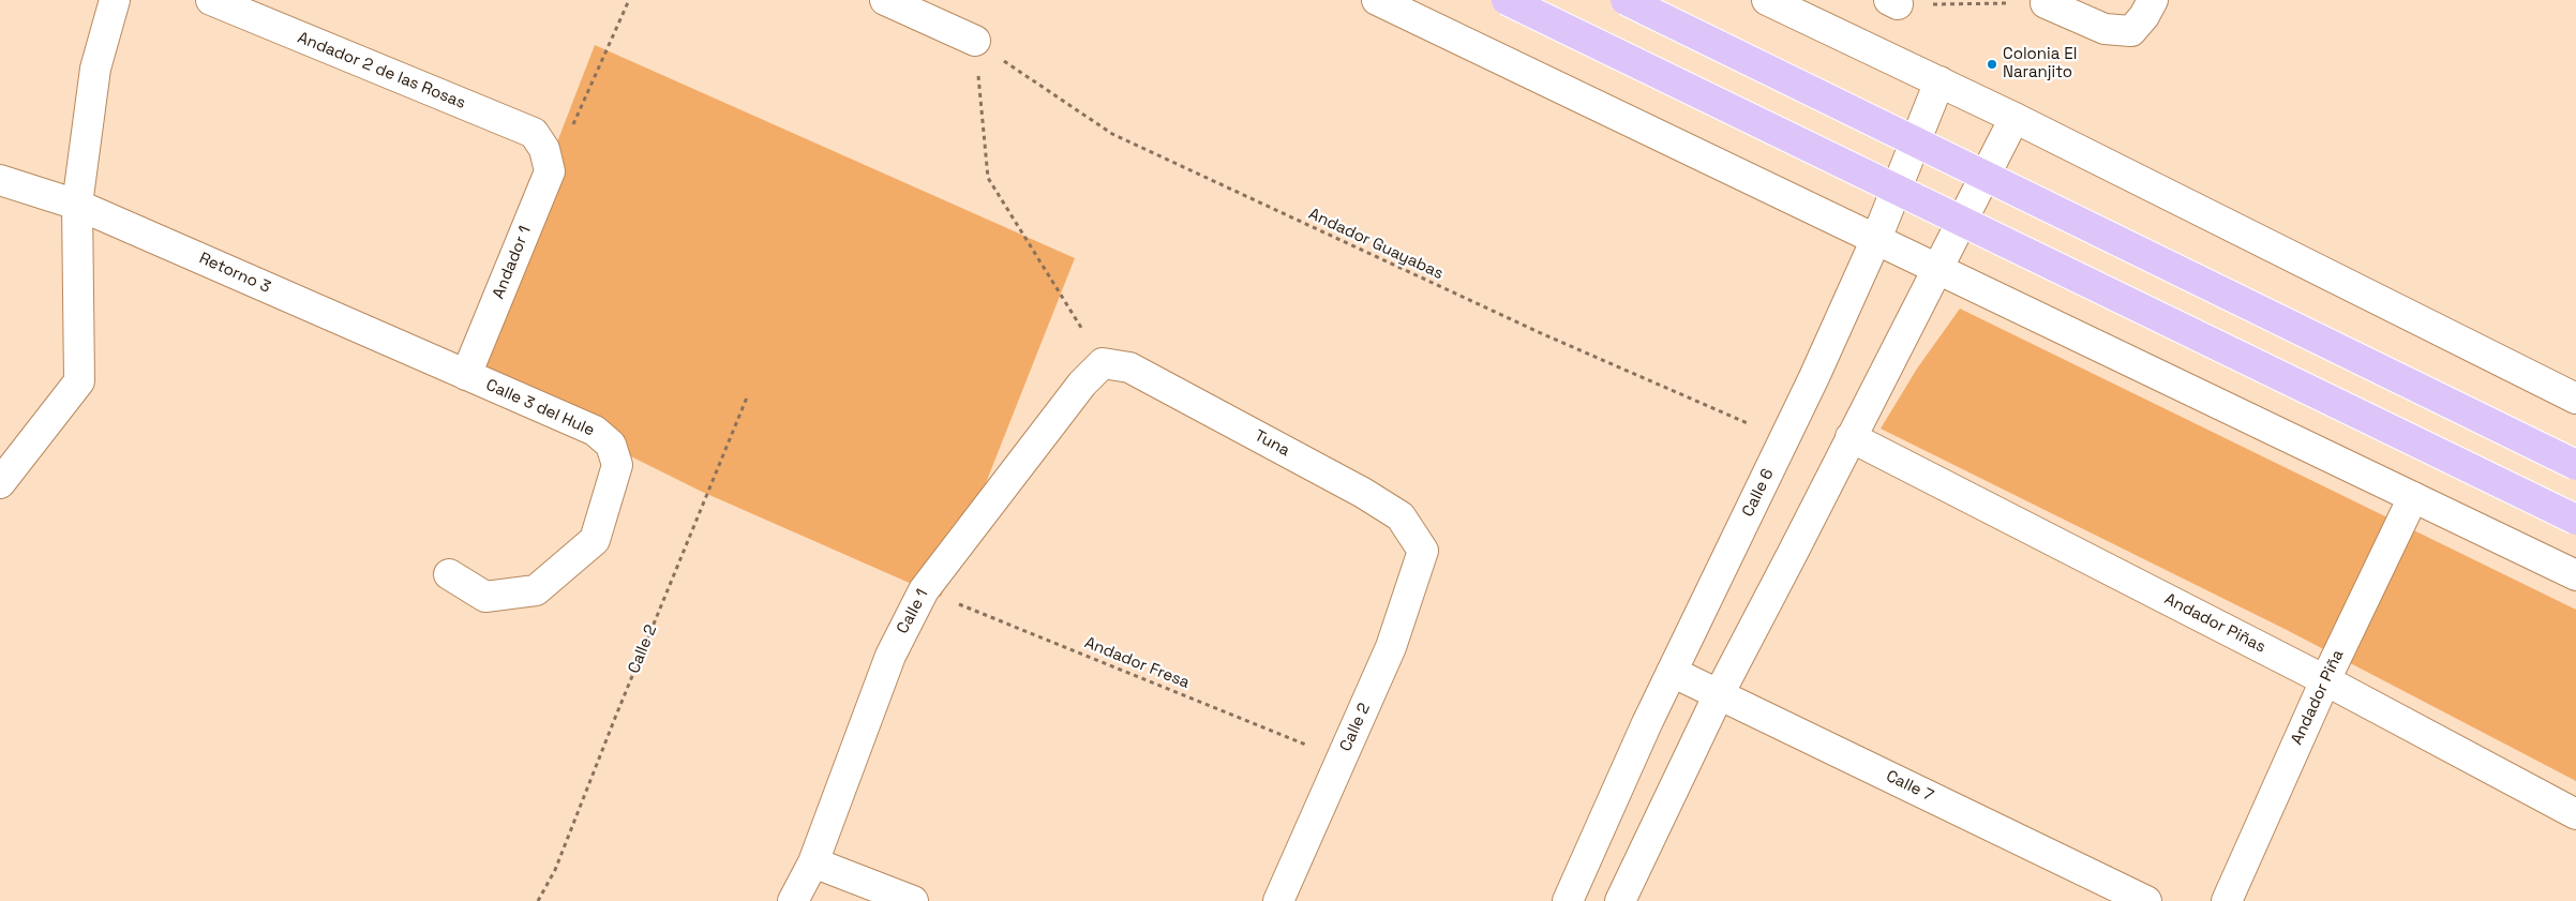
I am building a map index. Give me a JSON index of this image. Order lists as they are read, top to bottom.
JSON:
{
  "streets": {
    "street": [
      "Andador 2 de las Rosas",
      "Andador 1",
      "Retorno 3",
      "Calle 3 del Hule",
      "Tuna",
      "Calle 6",
      "Calle 1",
      "Andador Piñas",
      "Calle 2",
      "Andador Piña",
      "Calle 7"
    ],
    "path": ["Andador Guayabas", "Andador Fresa"]
  },
  "crossings": [
    ["Andador 2 de las Rosas", "Andador 1"],
    ["Andador Guayabas", "Calle 6"],
    ["Andador 1", "Retorno 3"],
    ["Andador 1", "Calle 3 del Hule"],
    ["Retorno 3", "Calle 3 del Hule"],
    ["Tuna", "Calle 1"],
    ["Tuna", "Calle 2"],
    ["Calle 6", "Calle 7"],
    ["Calle 1", "Andador Fresa"],
    ["Andador Piñas", "Andador Piña"],
    ["Calle 2", "Andador Fresa"]
  ],
  "places": ["Colonia El Naranjito"]
}
